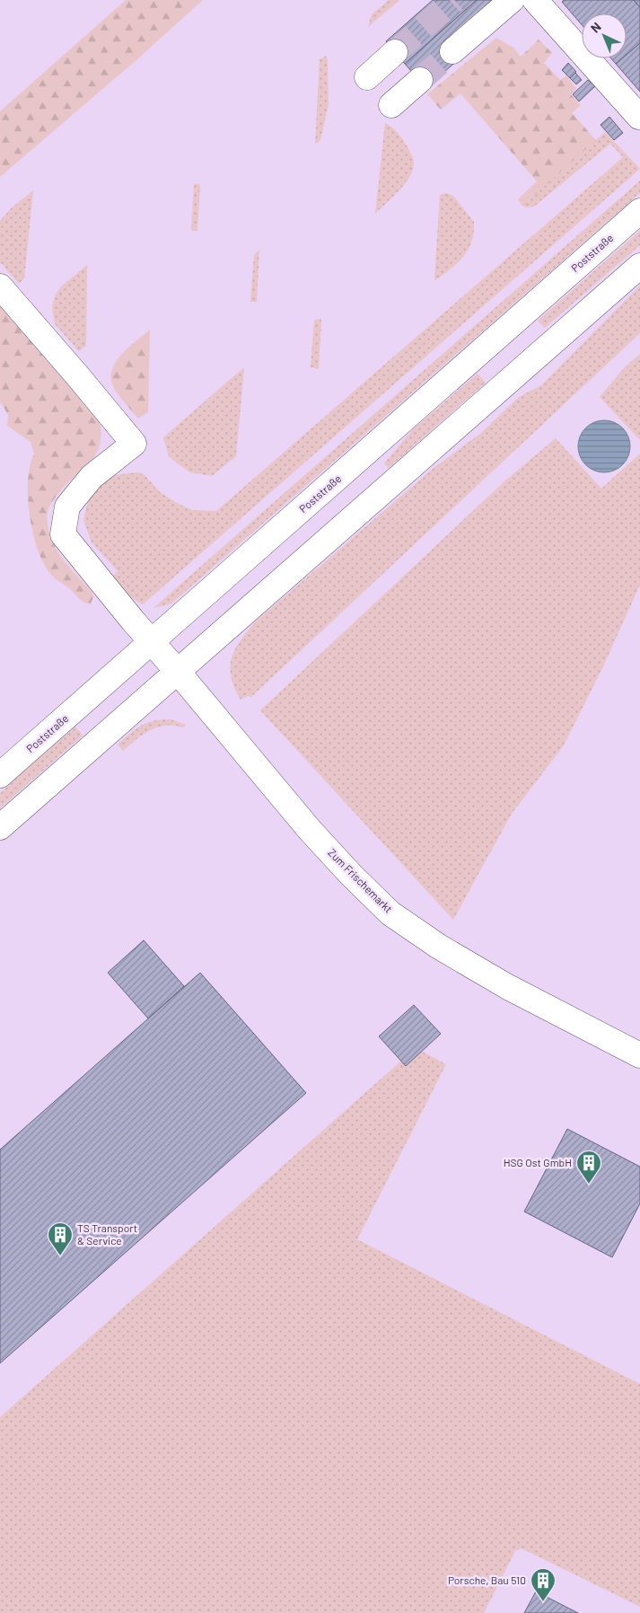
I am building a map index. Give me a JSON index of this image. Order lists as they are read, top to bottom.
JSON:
{
  "streets": {
    "street": ["Poststraße", "Zum Frischemarkt"]
  },
  "crossings": [
    ["Poststraße", "Zum Frischemarkt"]
  ],
  "places": {
    "building": ["HSG Ost GmbH", "TS Transport & Service", "Porsche, Bau 510"]
  },
  "north": "top left"
}
